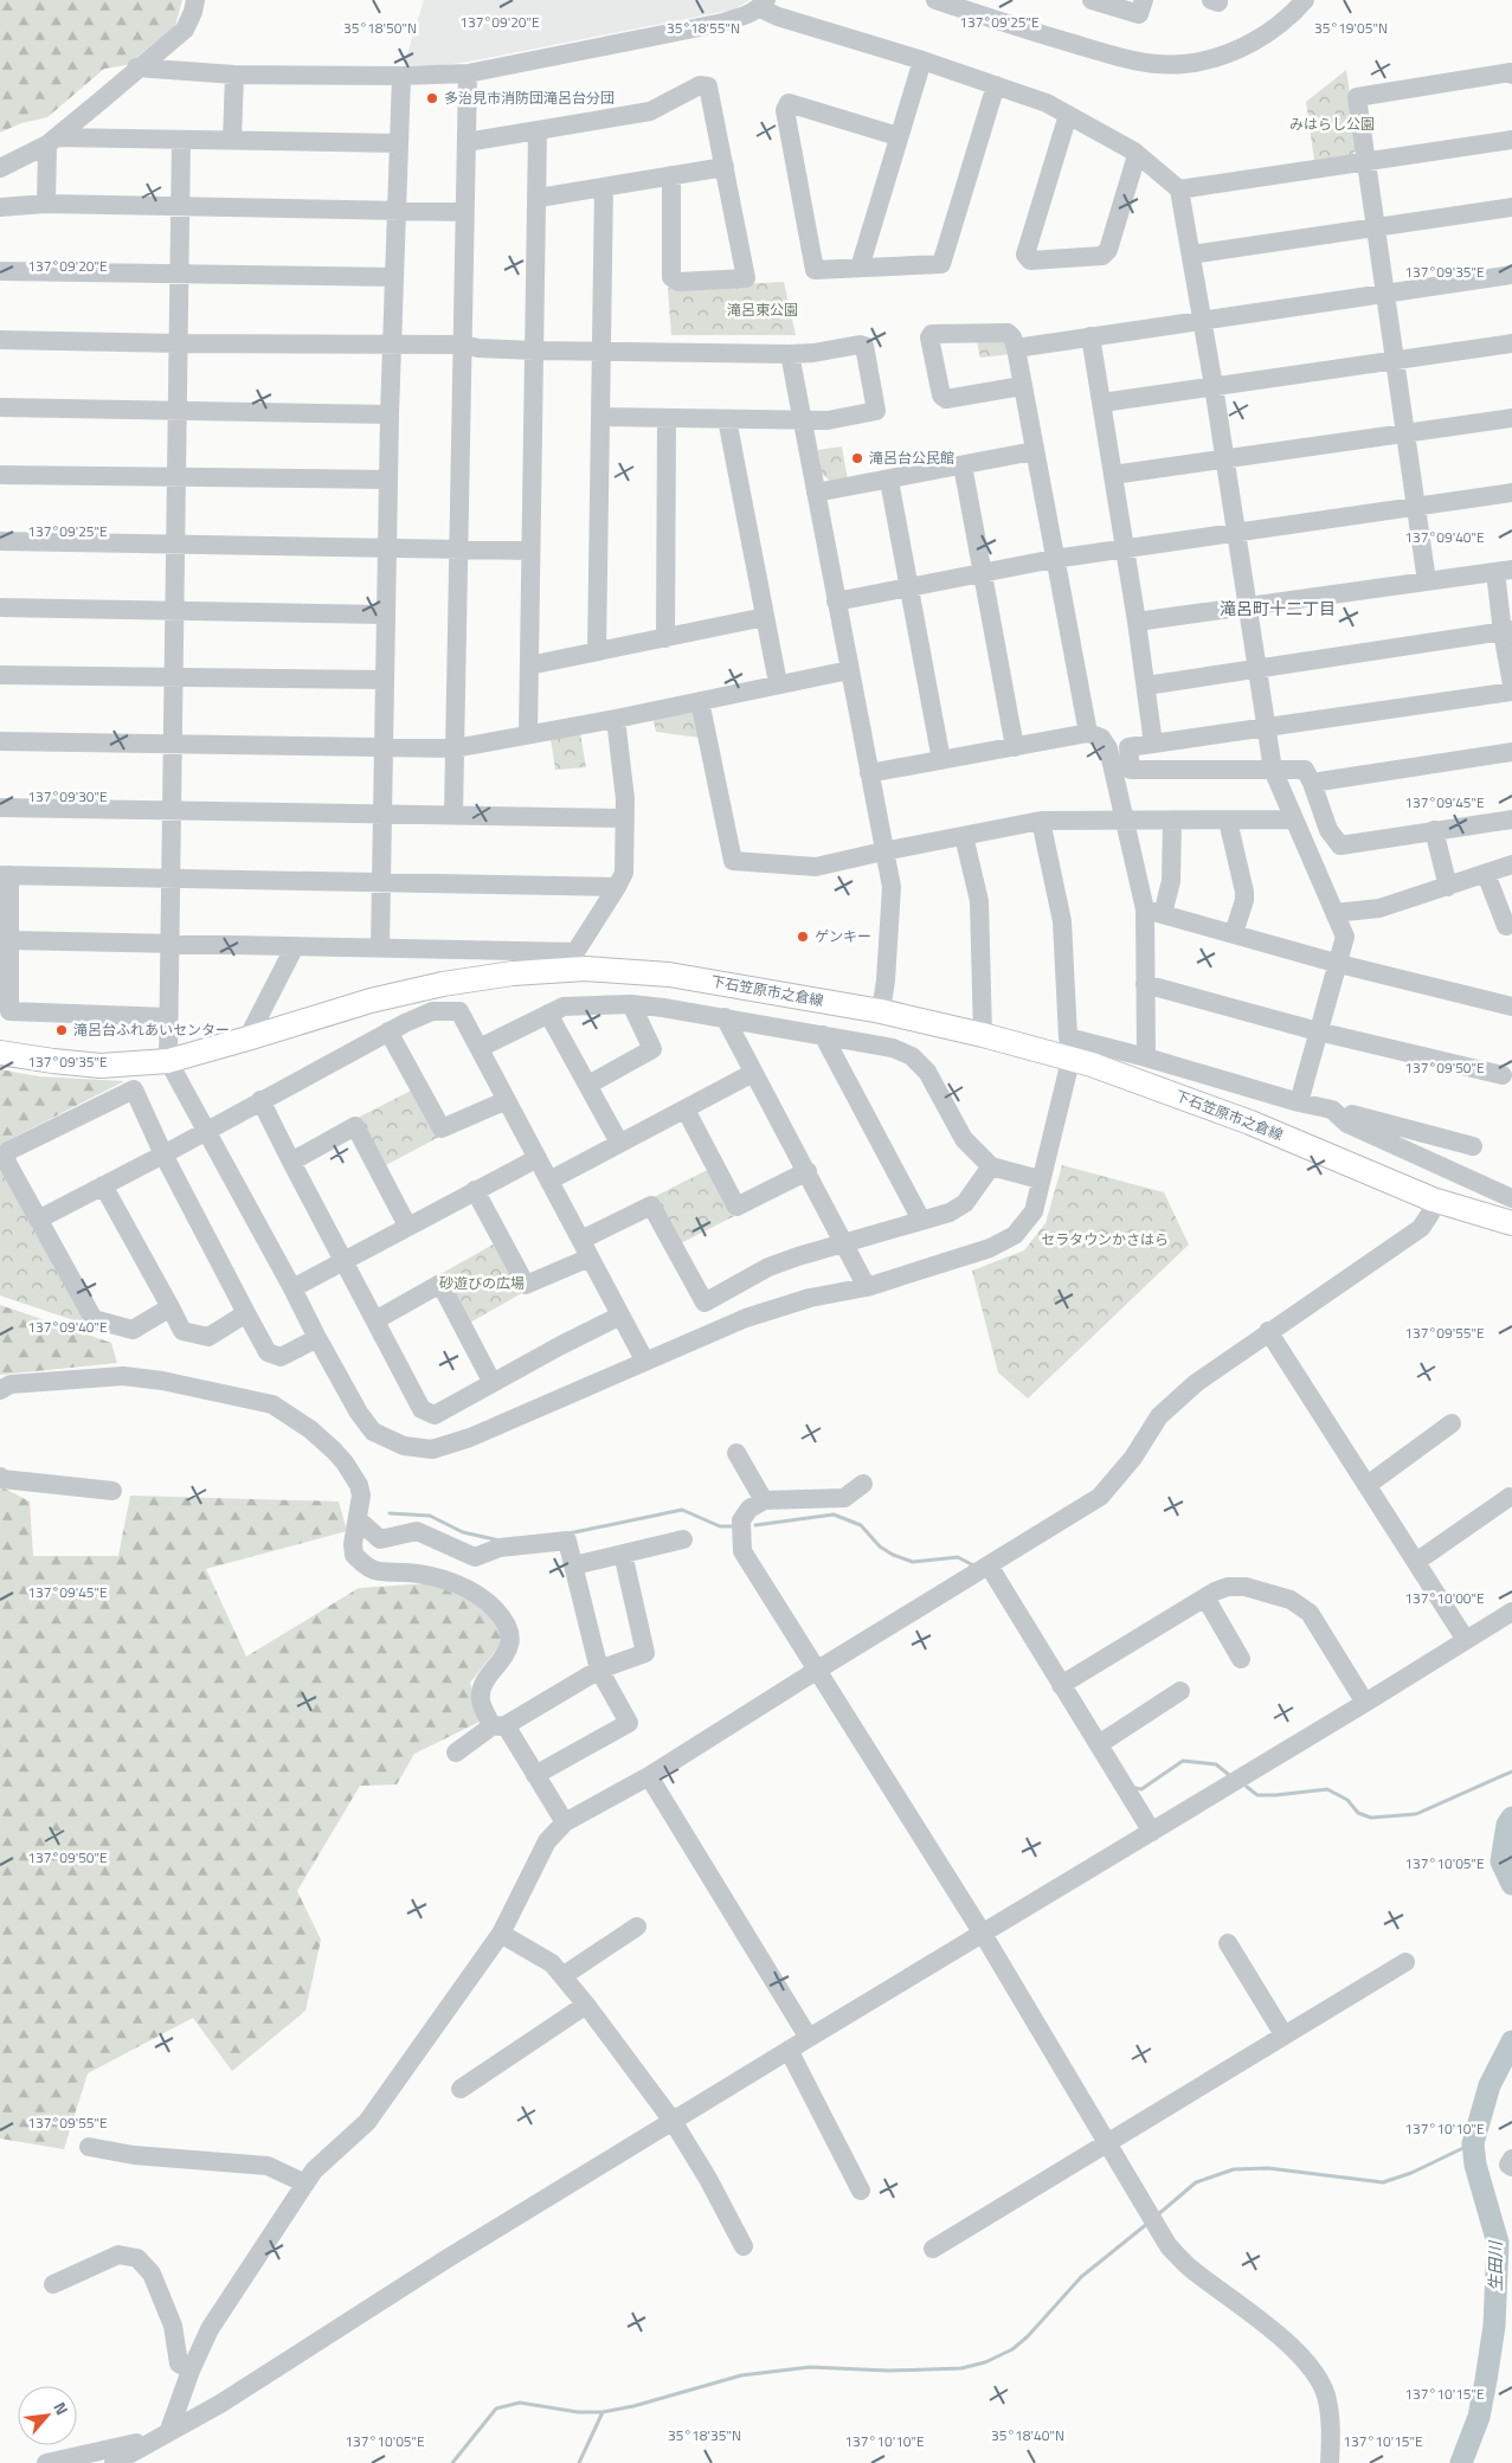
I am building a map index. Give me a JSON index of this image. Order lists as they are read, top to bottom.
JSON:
{
  "streets": {
    "main road": ["下石笠原市之倉線"]
  },
  "districts": ["滝呂町十二丁目"],
  "water": ["生田川"],
  "parks": [
    "みはらし公園",
    "滝呂東公園",
    "セラタウンかさはら",
    "砂遊びの広場"
  ],
  "places": [
    "多治見市消防団滝呂台分団",
    "滝呂台公民館",
    "ゲンキー",
    "滝呂台ふれあいセンター"
  ],
  "north": "top right",
  "coordinates": [
    "137°09'20\"E",
    "137°09'25\"E",
    "35°18'50\"N",
    "35°18'55\"N",
    "35°19'05\"N",
    "137°09'35\"E",
    "137°09'40\"E",
    "137°09'30\"E",
    "137°09'45\"E",
    "137°09'50\"E",
    "137°09'55\"E",
    "137°10'00\"E",
    "137°10'05\"E",
    "137°10'10\"E",
    "137°10'15\"E",
    "35°18'35\"N",
    "35°18'40\"N"
  ]
}
